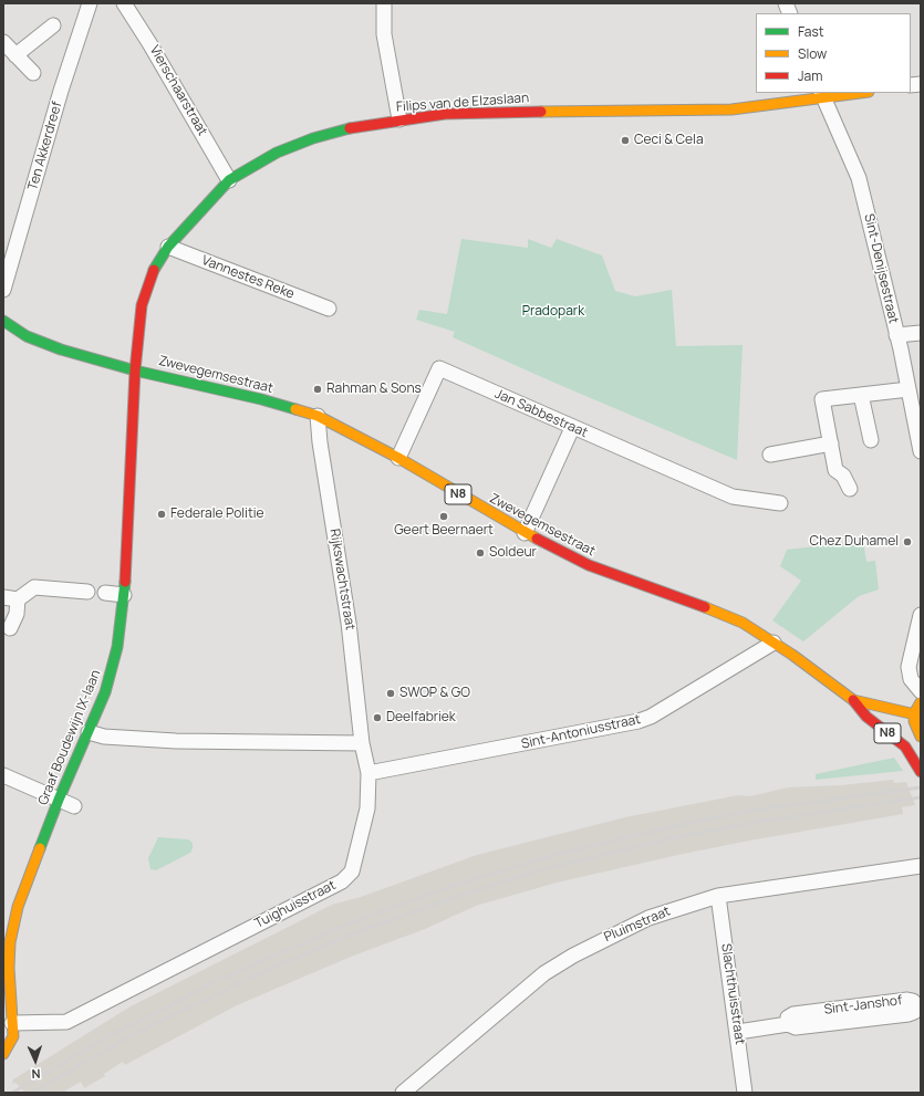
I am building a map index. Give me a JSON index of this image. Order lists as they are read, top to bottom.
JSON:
{
  "streets": {
    "street": [
      "Vierschaarstraat",
      "Filips van de Elzaslaan",
      "Ten Akkerdreef",
      "Sint-Denijsestraat",
      "Vannestes Reke",
      "Zwevegemsestraat",
      "Jan Sabbestraat",
      "N8",
      "Rijkswachtstraat",
      "Sint-Antoniusstraat",
      "Graaf Boudewijn IX-laan",
      "Tuighuisstraat",
      "Pluimstraat",
      "Slachthuisstraat",
      "Sint-Janshof"
    ]
  },
  "crossings": [
    ["Vierschaarstraat", "Filips van de Elzaslaan"],
    ["Filips van de Elzaslaan", "Sint-Denijsestraat"],
    ["Filips van de Elzaslaan", "Vannestes Reke"],
    ["Filips van de Elzaslaan", "Zwevegemsestraat"],
    ["Filips van de Elzaslaan", "N8"],
    ["Filips van de Elzaslaan", "Graaf Boudewijn IX-laan"],
    ["Zwevegemsestraat", "Jan Sabbestraat"],
    ["Zwevegemsestraat", "N8"],
    ["Zwevegemsestraat", "Rijkswachtstraat"],
    ["Zwevegemsestraat", "Sint-Antoniusstraat"],
    ["Zwevegemsestraat", "Graaf Boudewijn IX-laan"],
    ["N8", "Graaf Boudewijn IX-laan"],
    ["Rijkswachtstraat", "Tuighuisstraat"],
    ["Sint-Antoniusstraat", "Tuighuisstraat"],
    ["Graaf Boudewijn IX-laan", "Tuighuisstraat"],
    ["Pluimstraat", "Slachthuisstraat"],
    ["Slachthuisstraat", "Sint-Janshof"]
  ],
  "parks": ["Pradopark"],
  "places": [
    "Ceci & Cela",
    "Rahman & Sons",
    "Federale Politie",
    "Geert Beernaert",
    "Chez Duhamel",
    "Soldeur",
    "SWOP & GO",
    "Deelfabriek"
  ],
  "legend": ["Fast", "Slow", "Jam"],
  "north": "bottom"
}
